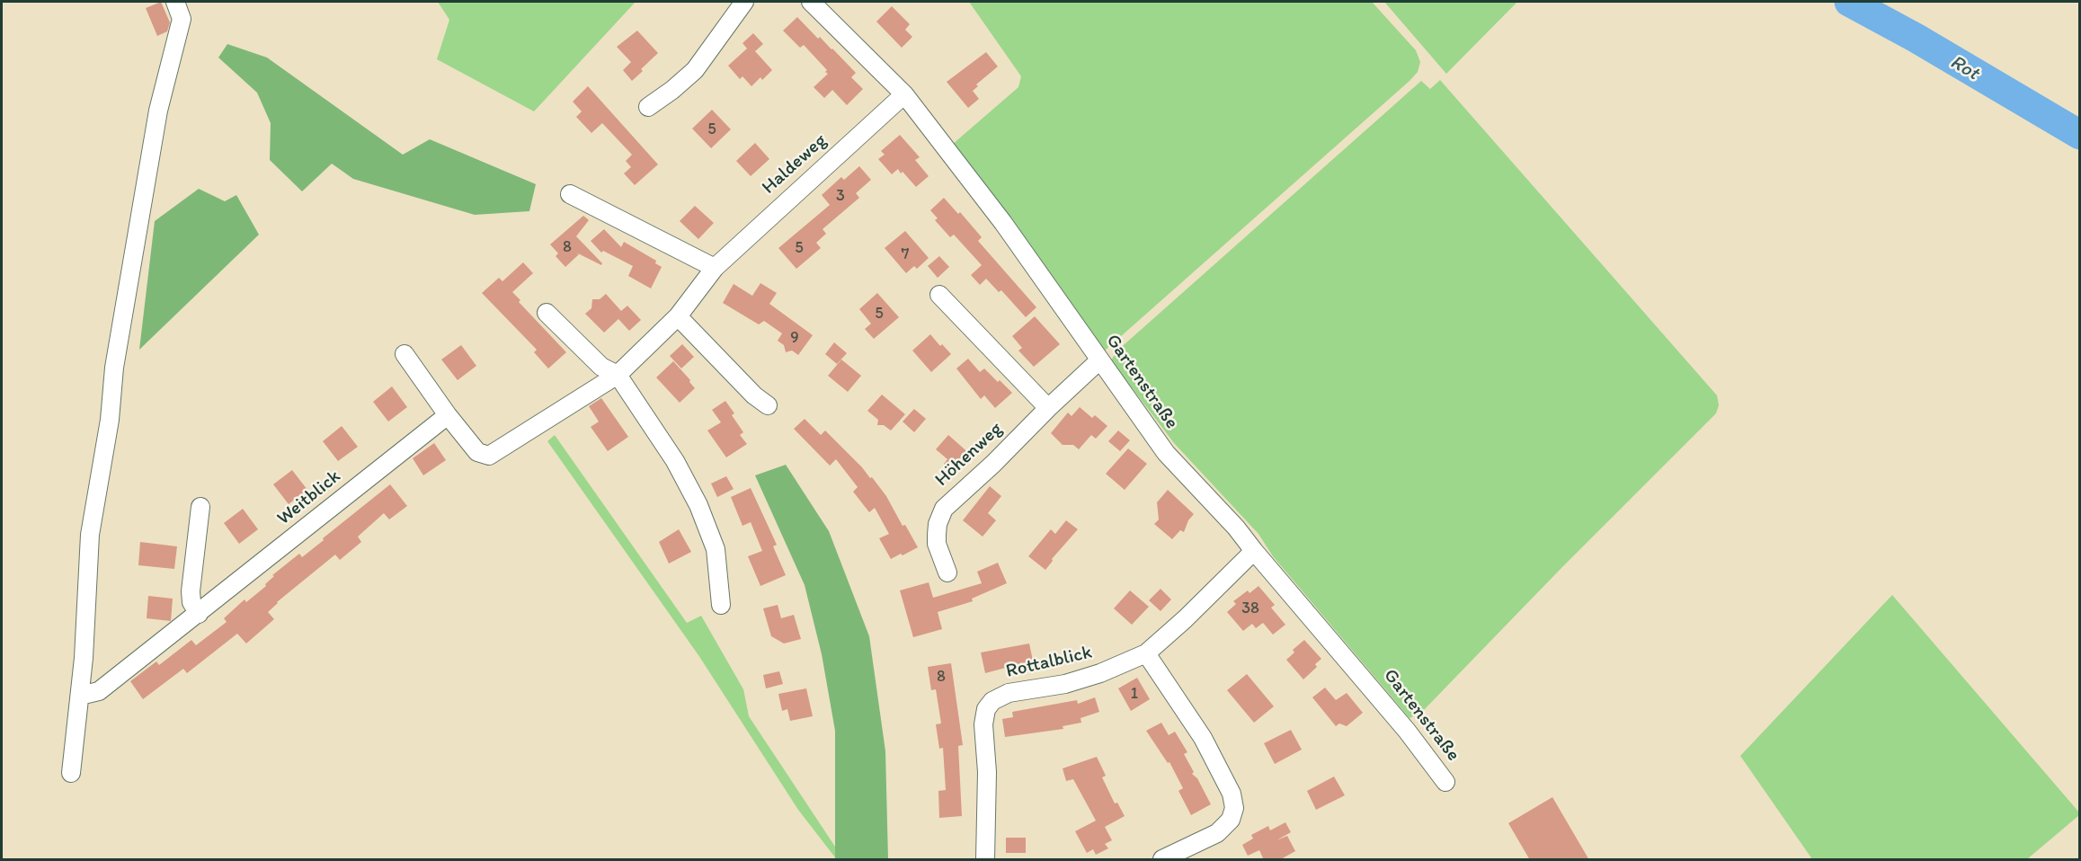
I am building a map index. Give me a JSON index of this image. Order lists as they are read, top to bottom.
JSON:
{
  "streets": {
    "street": [
      "Haldeweg",
      "Gartenstraße",
      "Höhenweg",
      "Weitblick",
      "Rottalblick"
    ]
  },
  "crossings": [
    ["Haldeweg", "Gartenstraße"],
    ["Haldeweg", "Weitblick"],
    ["Gartenstraße", "Höhenweg"],
    ["Gartenstraße", "Rottalblick"]
  ],
  "water": ["Rot"],
  "house_numbers": [
    "5",
    "3",
    "8",
    "5",
    "7",
    "5",
    "9",
    "38",
    "8",
    "1"
  ]
}
